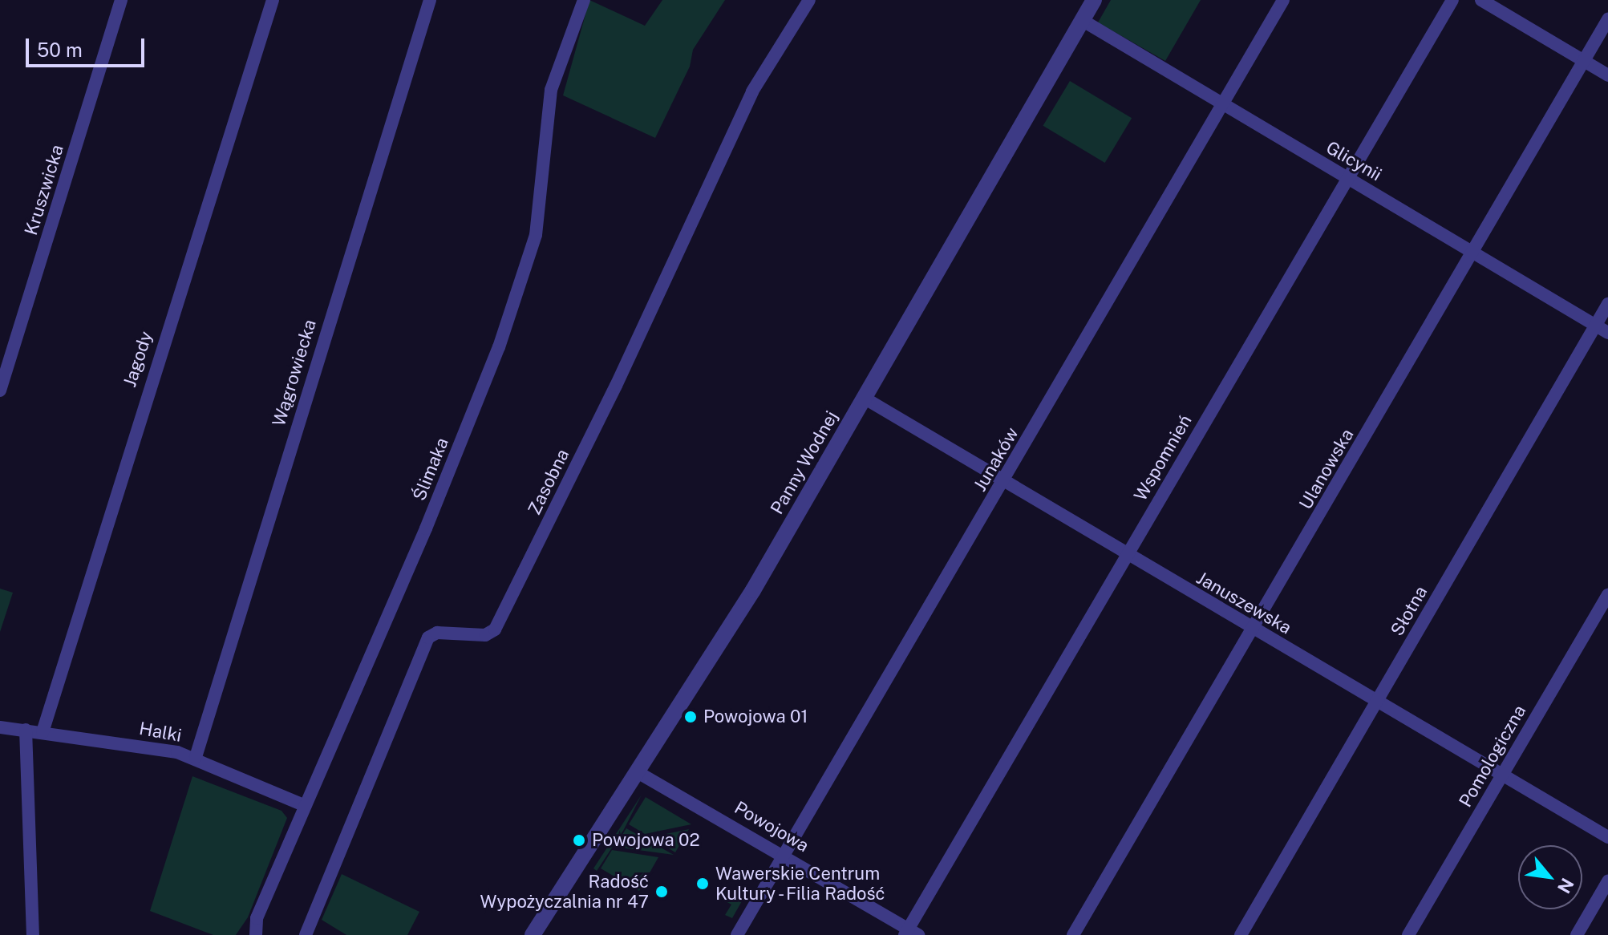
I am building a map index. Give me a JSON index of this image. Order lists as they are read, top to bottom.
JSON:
{
  "streets": {
    "street": [
      "Glicynii",
      "Kruszwicka",
      "Jagody",
      "Wągrowiecka",
      "Wspomnień",
      "Junaków",
      "Panny Wodnej",
      "Ślimaka",
      "Ulanowska",
      "Zasobna",
      "Januszewska",
      "Słotna",
      "Halki",
      "Pomologiczna",
      "Powojowa"
    ]
  },
  "crossings": [
    ["Glicynii", "Wspomnień"],
    ["Glicynii", "Junaków"],
    ["Glicynii", "Panny Wodnej"],
    ["Glicynii", "Ulanowska"],
    ["Glicynii", "Słotna"],
    ["Jagody", "Halki"],
    ["Wągrowiecka", "Halki"],
    ["Wspomnień", "Januszewska"],
    ["Wspomnień", "Powojowa"],
    ["Junaków", "Januszewska"],
    ["Junaków", "Powojowa"],
    ["Panny Wodnej", "Januszewska"],
    ["Panny Wodnej", "Powojowa"],
    ["Ślimaka", "Halki"],
    ["Ulanowska", "Januszewska"],
    ["Januszewska", "Słotna"],
    ["Januszewska", "Pomologiczna"]
  ],
  "places": [
    "Powojowa 01",
    "Powojowa 02",
    "Wawerskie Centrum Kultury - Filia Radość",
    "Radość Wypożyczalnia nr 47"
  ],
  "scale_bar": "50 m",
  "north": "bottom right"
}
